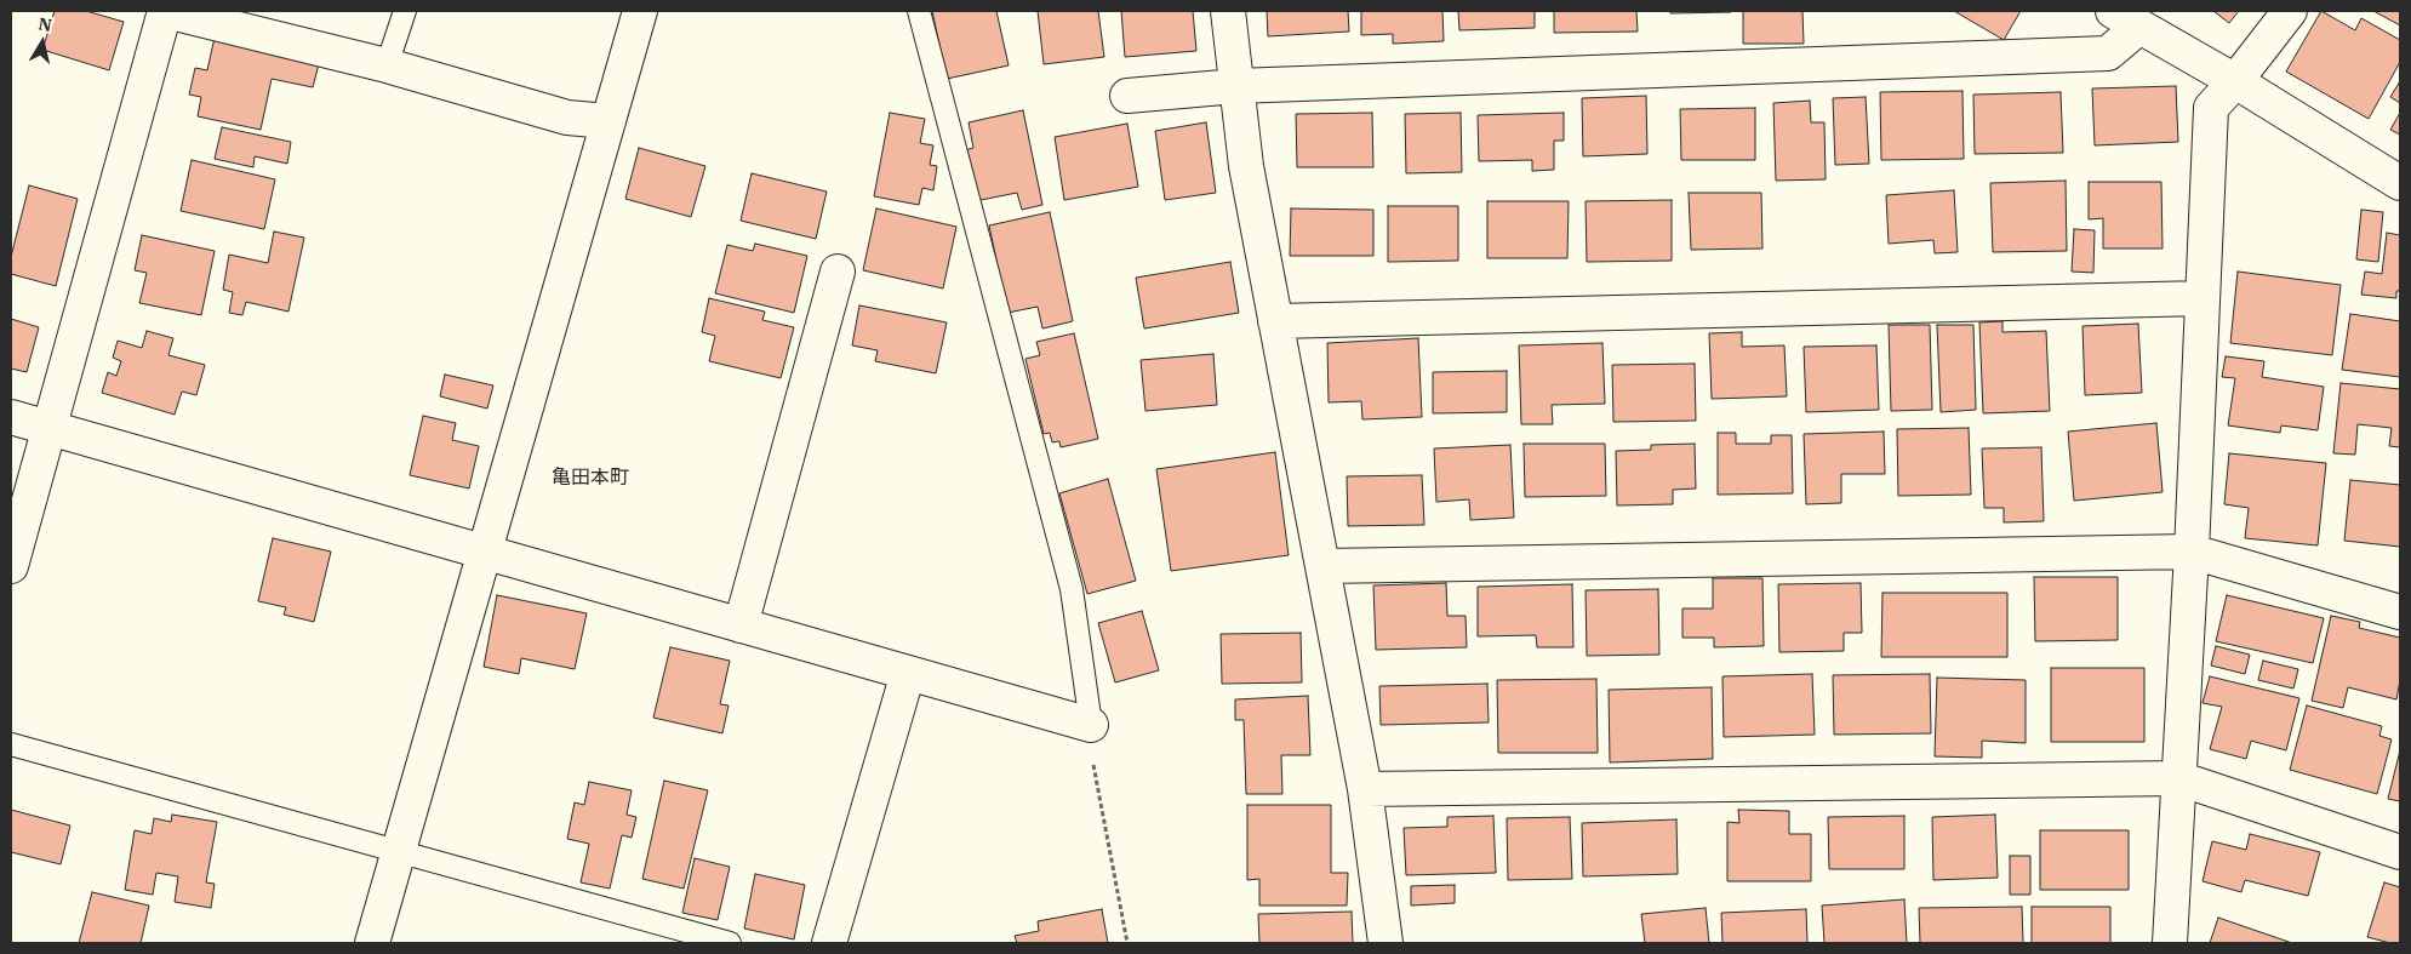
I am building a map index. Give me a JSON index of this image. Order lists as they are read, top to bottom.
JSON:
{
  "districts": ["亀田本町"],
  "north": "top"
}
